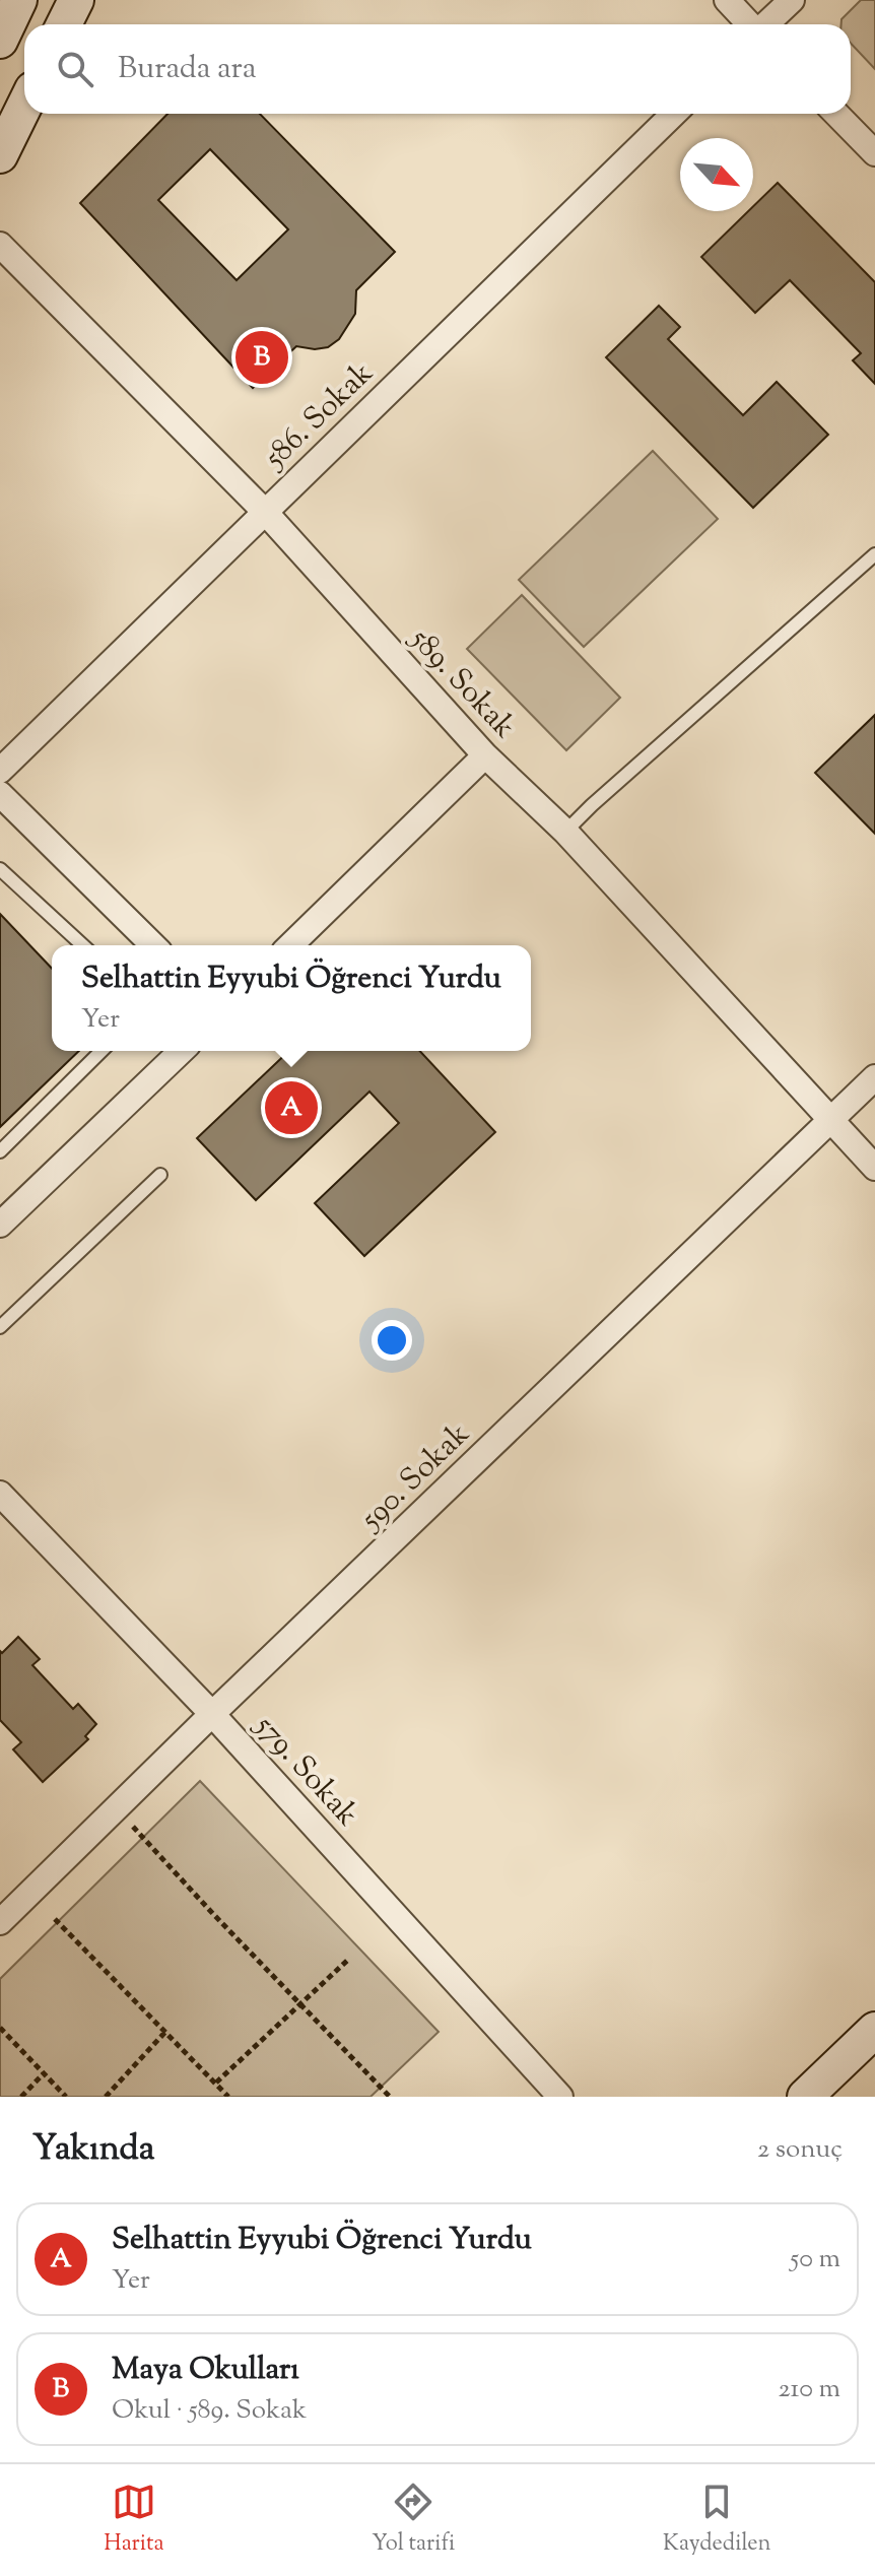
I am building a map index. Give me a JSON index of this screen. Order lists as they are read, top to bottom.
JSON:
{
  "streets": {
    "street": [
      "586. Sokak",
      "589. Sokak",
      "590. Sokak",
      "579. Sokak"
    ]
  },
  "crossings": [
    ["586. Sokak", "589. Sokak"],
    ["589. Sokak", "590. Sokak"],
    ["590. Sokak", "579. Sokak"]
  ],
  "north": "bottom right",
  "page": {
    "search": "Burada ara",
    "pins": ["B", "A"],
    "popup": ["Selhattin Eyyubi Öğrenci Yurdu", "Yer"],
    "heading": ["Yakında", "2 sonuç"],
    "list": [
      {
        "mark": "A",
        "name": "Selhattin Eyyubi Öğrenci Yurdu",
        "note": "Yer",
        "value": "50 m"
      },
      {
        "mark": "B",
        "name": "Maya Okulları",
        "note": "Okul · 589. Sokak",
        "value": "210 m"
      }
    ],
    "nav": ["Harita", "Yol tarifi", "Kaydedilen"]
  }
}
